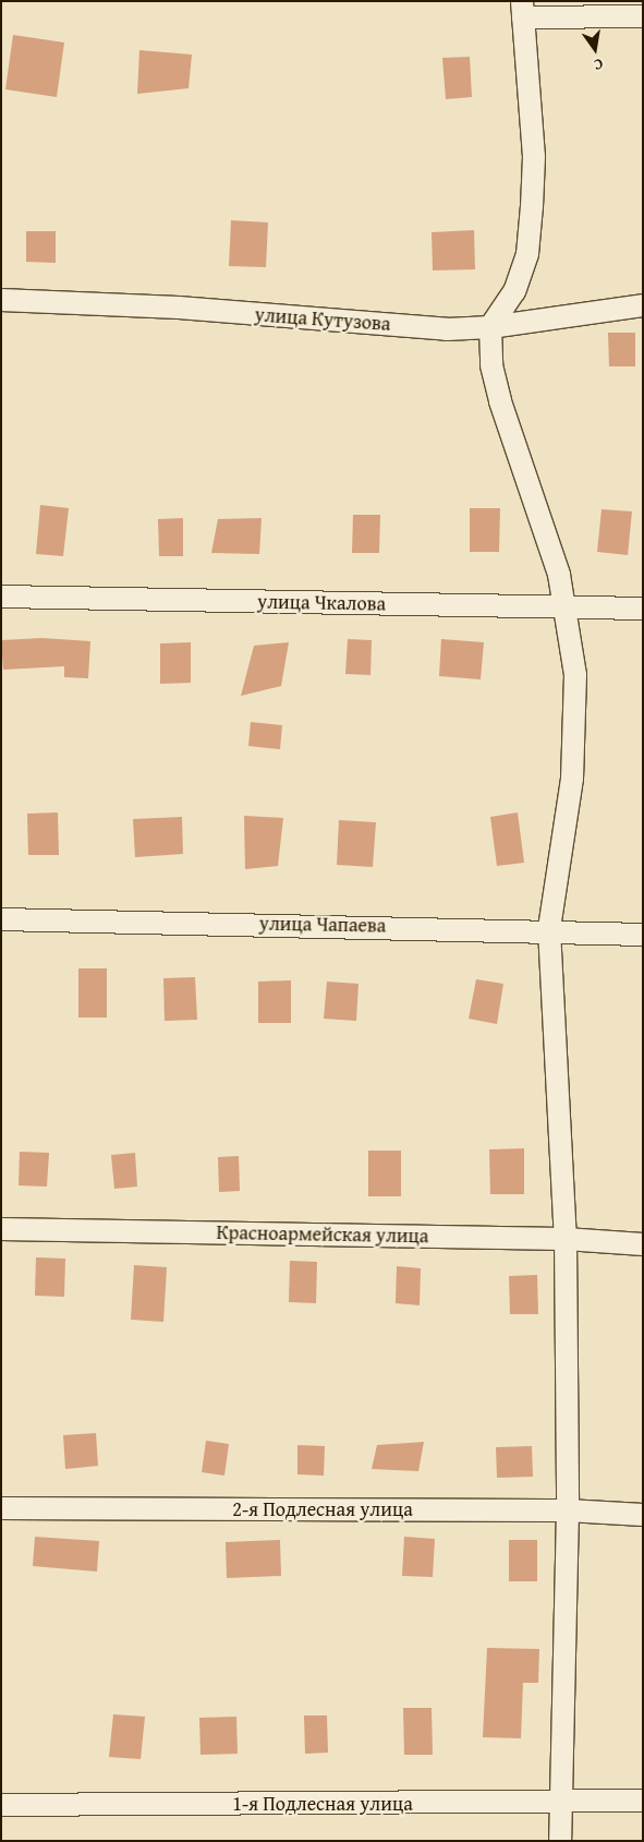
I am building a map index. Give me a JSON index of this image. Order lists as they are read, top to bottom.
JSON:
{
  "streets": {
    "street": [
      "улица Кутузова",
      "улица Чкалова",
      "улица Чапаева",
      "Красноармейская улица",
      "2-я Подлесная улица",
      "1-я Подлесная улица"
    ]
  },
  "north": "bottom"
}
